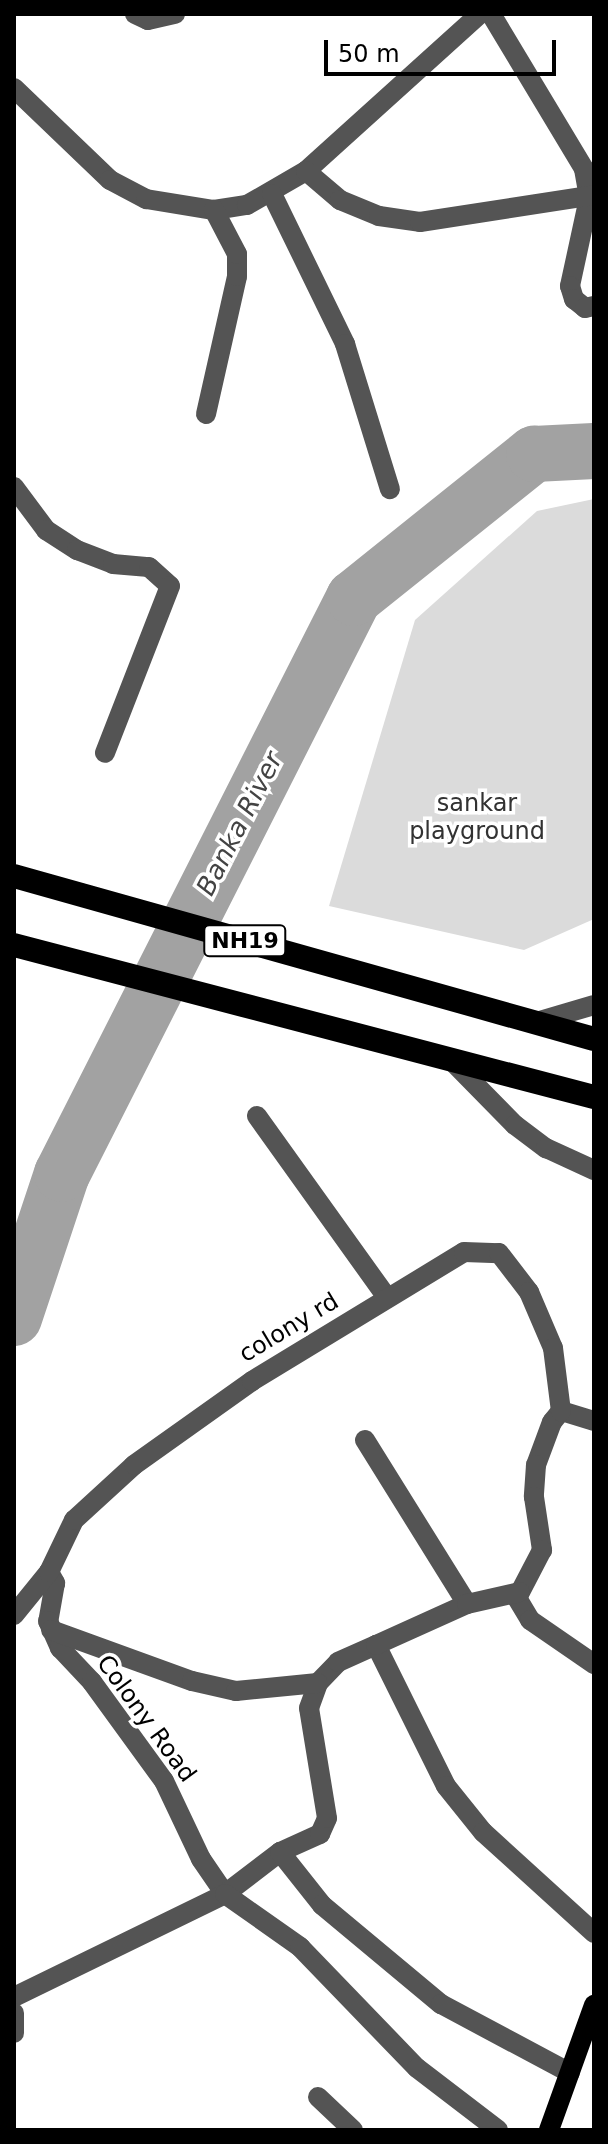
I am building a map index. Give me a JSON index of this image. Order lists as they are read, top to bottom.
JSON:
{
  "streets": {
    "highway": ["NH19"],
    "street": ["colony rd", "Colony Road"]
  },
  "water": ["Banka River"],
  "parks": ["sankar playground"],
  "scale_bar": "50 m"
}
